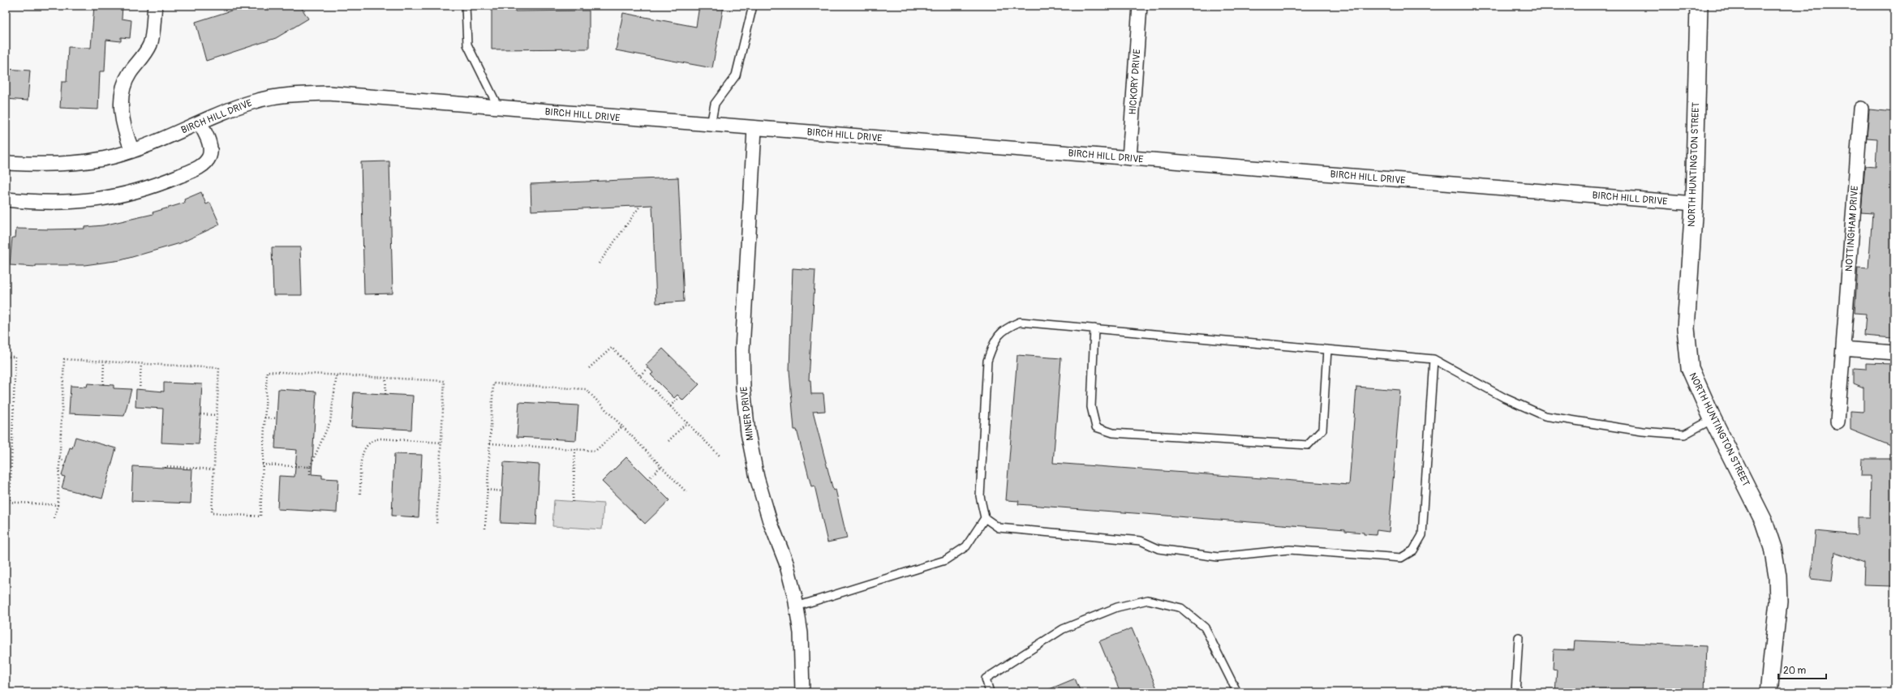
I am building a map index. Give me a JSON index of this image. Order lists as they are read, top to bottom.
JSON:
{
  "streets": {
    "street": [
      "HICKORY DRIVE",
      "BIRCH HILL DRIVE",
      "NORTH HUNTINGTON STREET",
      "NOTTINGHAM DRIVE",
      "MINER DRIVE"
    ]
  },
  "crossings": [
    ["HICKORY DRIVE", "BIRCH HILL DRIVE"],
    ["BIRCH HILL DRIVE", "NORTH HUNTINGTON STREET"],
    ["BIRCH HILL DRIVE", "MINER DRIVE"]
  ],
  "scale_bar": "20 m"
}
